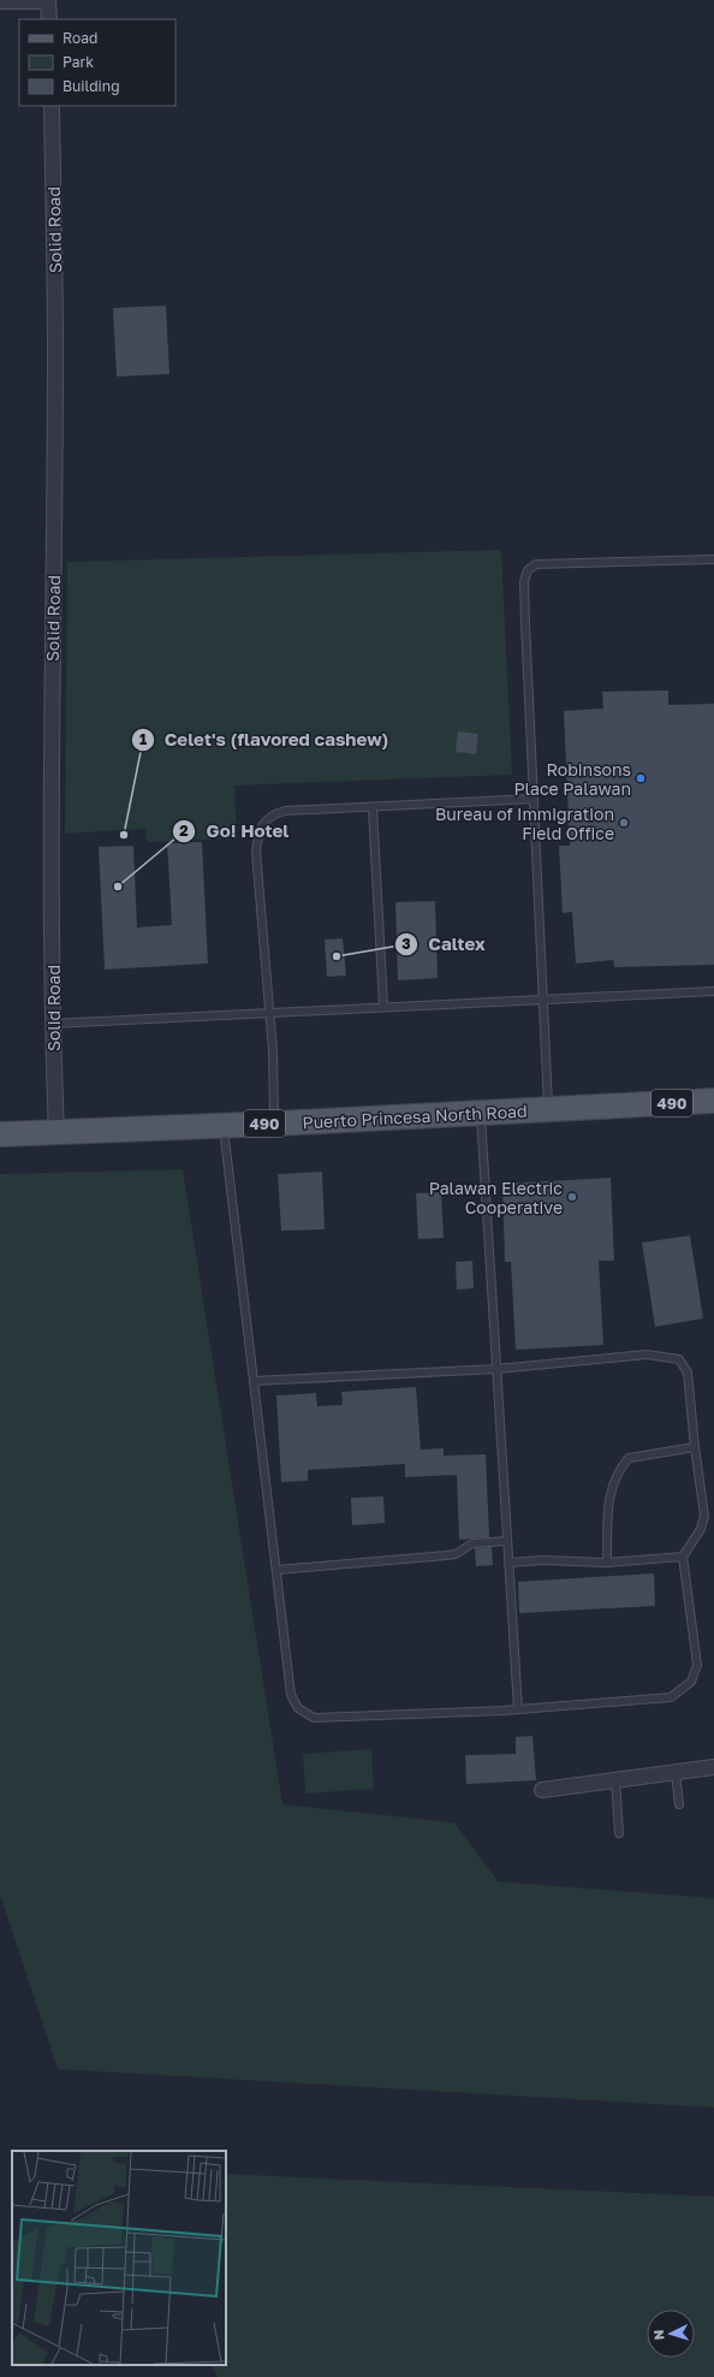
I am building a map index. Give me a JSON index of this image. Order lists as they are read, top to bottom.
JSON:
{
  "streets": {
    "main road": ["490", "Puerto Princesa North Road"],
    "street": ["Solid Road"]
  },
  "crossings": [
    ["Solid Road", "Puerto Princesa North Road"]
  ],
  "places": [
    "Robinsons Place Palawan",
    "Bureau of Immigration Field Office",
    "Celet's (flavored cashew)",
    "Go! Hotel",
    "Caltex",
    "Palawan Electric Cooperative"
  ],
  "legend": ["Road", "Park", "Building"],
  "north": "left"
}
